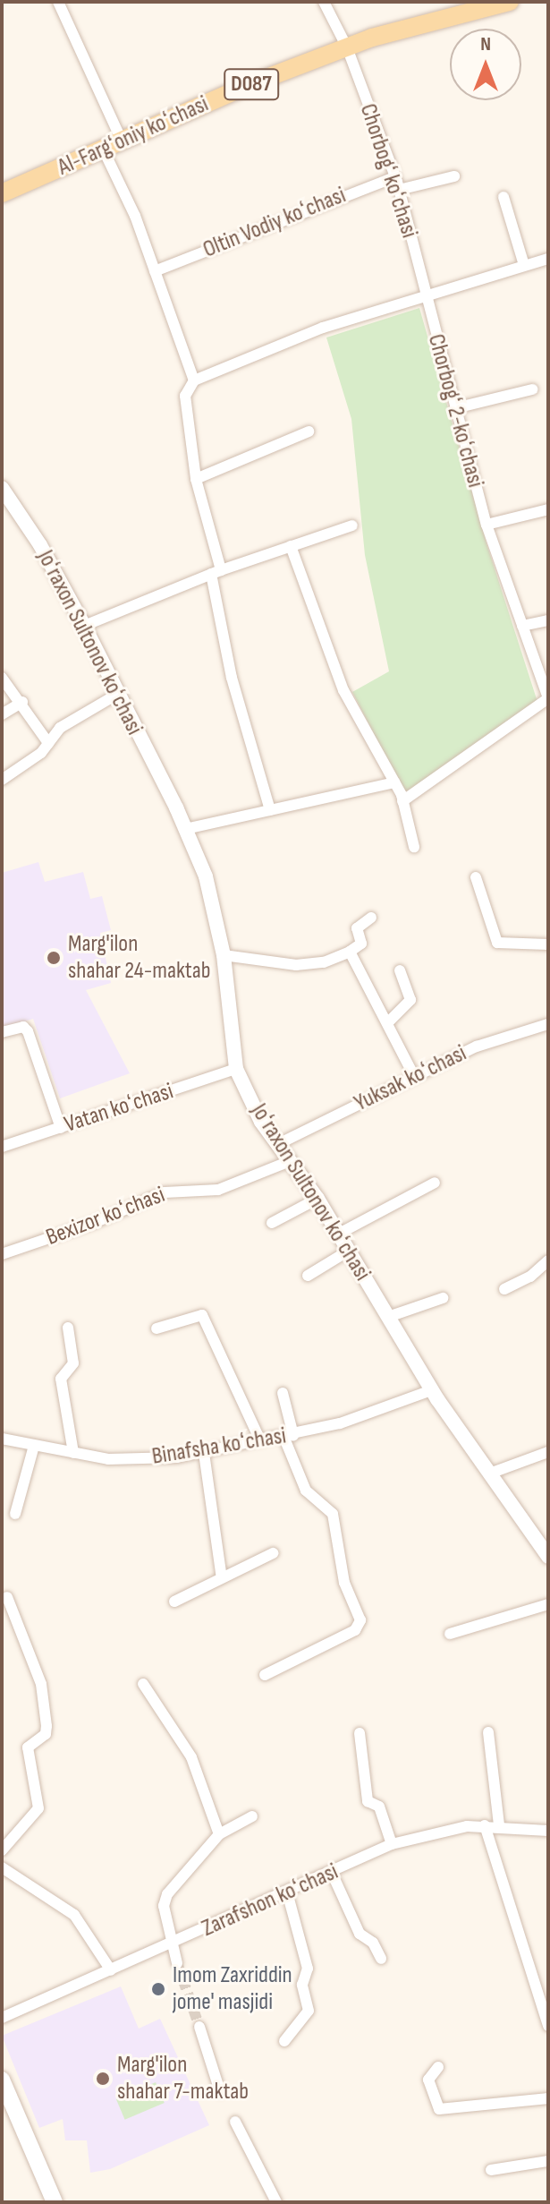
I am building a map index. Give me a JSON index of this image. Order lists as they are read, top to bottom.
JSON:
{
  "streets": {
    "main road": ["D087", "Al-Fargʻoniy koʻchasi"],
    "street": [
      "Chorbogʻ koʻchasi",
      "Oltin Vodiy koʻchasi",
      "Chorbogʻ 2-koʻchasi",
      "Joʻraxon Sultonov koʻchasi",
      "Yuksak koʻchasi",
      "Vatan koʻchasi",
      "Bexizor koʻchasi",
      "Binafsha koʻchasi",
      "Zarafshon koʻchasi"
    ]
  },
  "crossings": [
    ["Al-Fargʻoniy koʻchasi", "Chorbogʻ koʻchasi"],
    ["Chorbogʻ koʻchasi", "Oltin Vodiy koʻchasi"],
    ["Chorbogʻ koʻchasi", "Chorbogʻ 2-koʻchasi"],
    ["Joʻraxon Sultonov koʻchasi", "Yuksak koʻchasi"],
    ["Joʻraxon Sultonov koʻchasi", "Vatan koʻchasi"],
    ["Joʻraxon Sultonov koʻchasi", "Bexizor koʻchasi"],
    ["Joʻraxon Sultonov koʻchasi", "Binafsha koʻchasi"]
  ],
  "places": ["Marg'ilon shahar 24-maktab", "Imom Zaxriddin jome' masjidi", "Marg'ilon shahar 7-maktab"],
  "north": "top"
}
